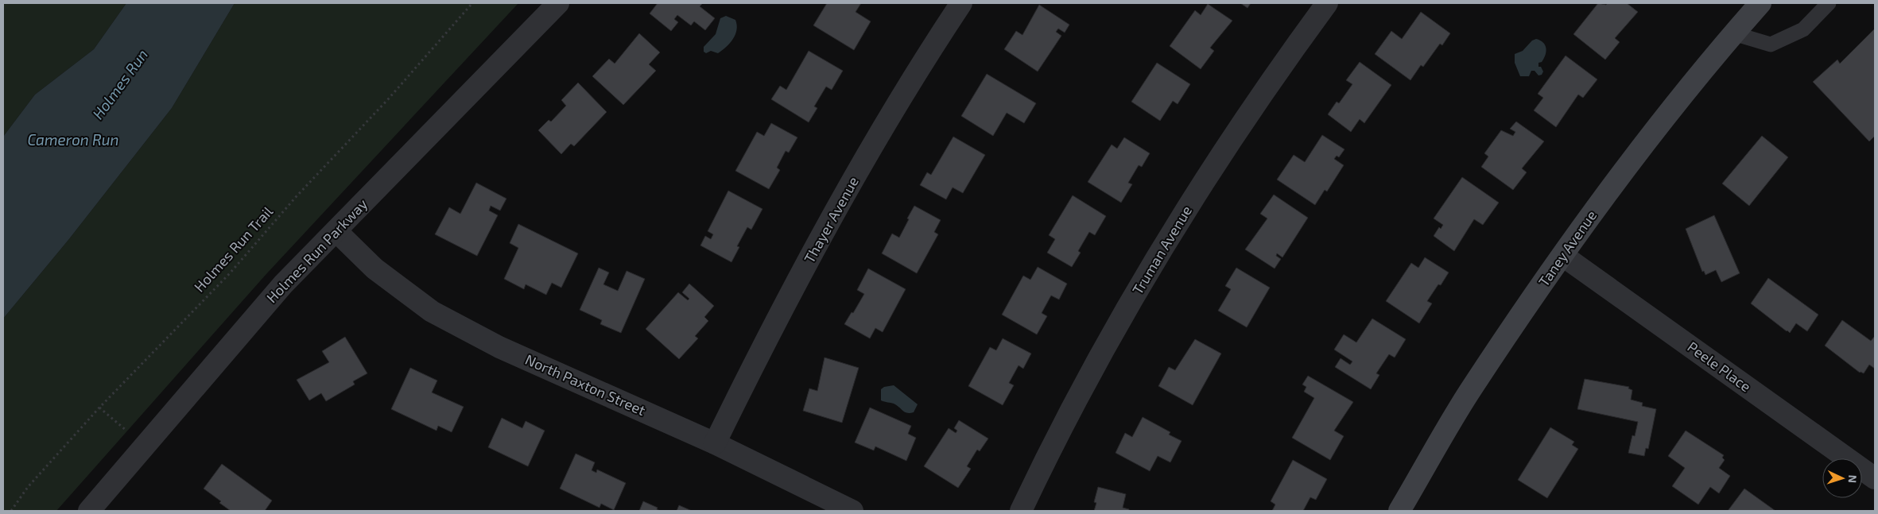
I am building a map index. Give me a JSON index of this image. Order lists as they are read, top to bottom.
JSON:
{
  "streets": {
    "street": [
      "Thayer Avenue",
      "Taney Avenue",
      "Truman Avenue",
      "Holmes Run Parkway",
      "Peele Place",
      "North Paxton Street"
    ],
    "path": ["Holmes Run Trail"]
  },
  "crossings": [
    ["Thayer Avenue", "North Paxton Street"],
    ["Taney Avenue", "Peele Place"],
    ["Holmes Run Parkway", "North Paxton Street"]
  ],
  "water": ["Holmes Run", "Cameron Run"],
  "north": "right"
}
